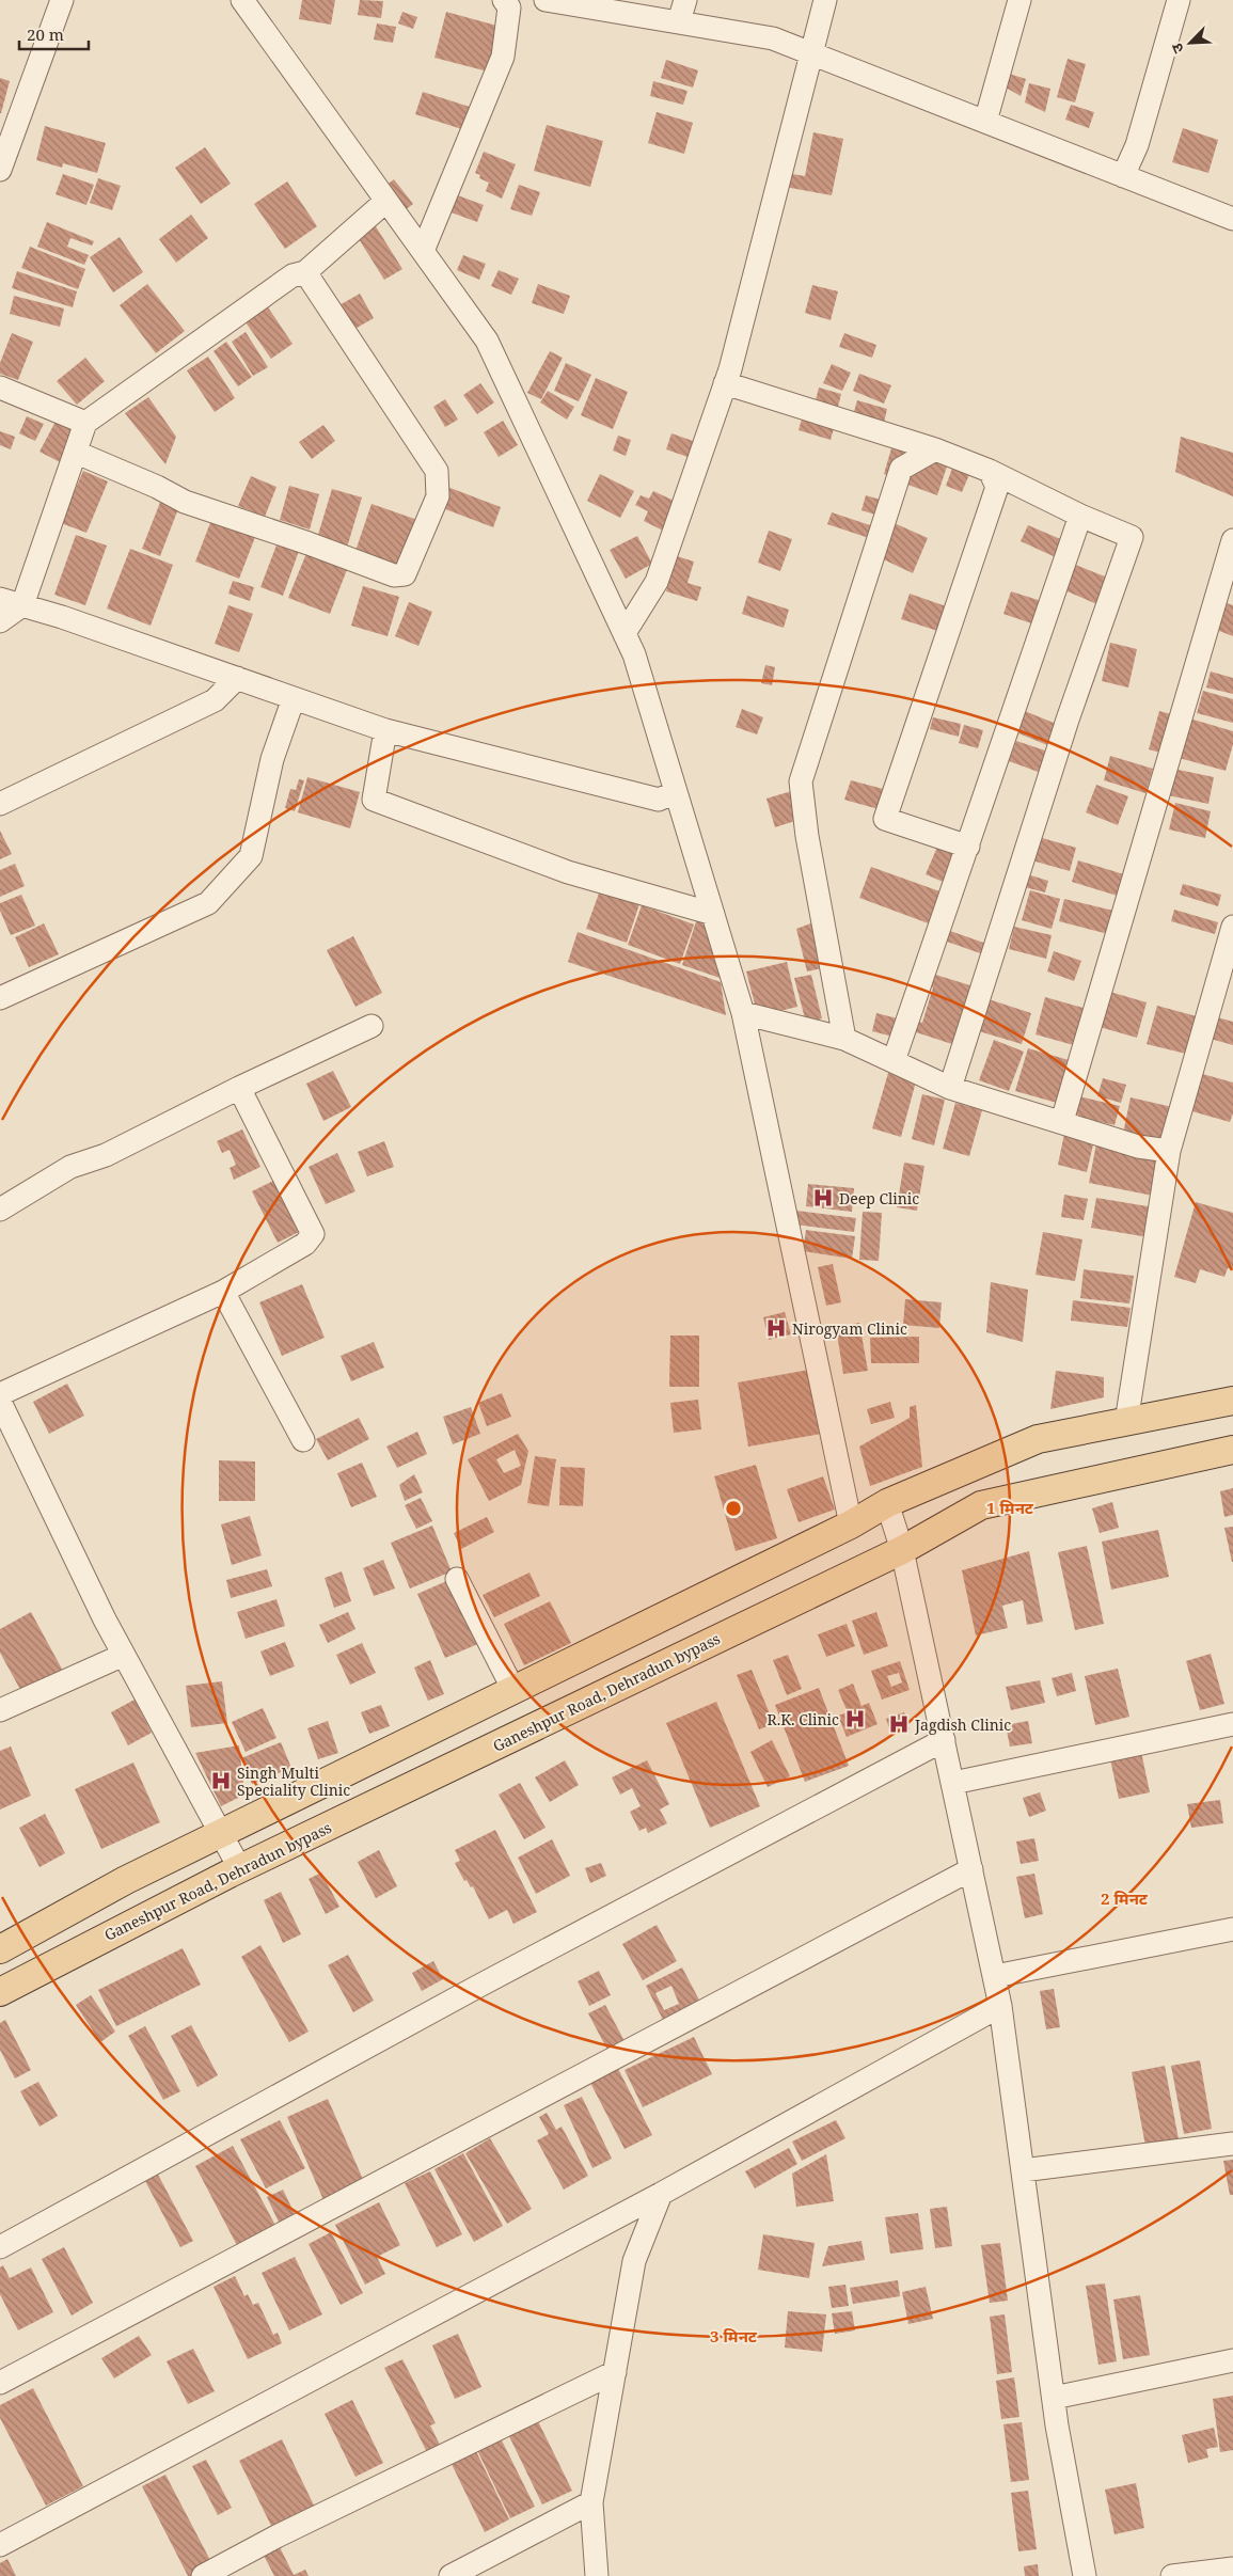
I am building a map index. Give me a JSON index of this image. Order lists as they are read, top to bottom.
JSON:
{
  "streets": {
    "main road": ["Ganeshpur Road, Dehradun bypass"]
  },
  "places": {
    "hospital": [
      "Deep Clinic",
      "Nirogyam Clinic",
      "R.K. Clinic",
      "Jagdish Clinic",
      "Singh Multi Speciality Clinic"
    ]
  },
  "scale_bar": "20 m",
  "north": "bottom left",
  "rings": ["1 मिनट", "2 मिनट", "3 मिनट"]
}
